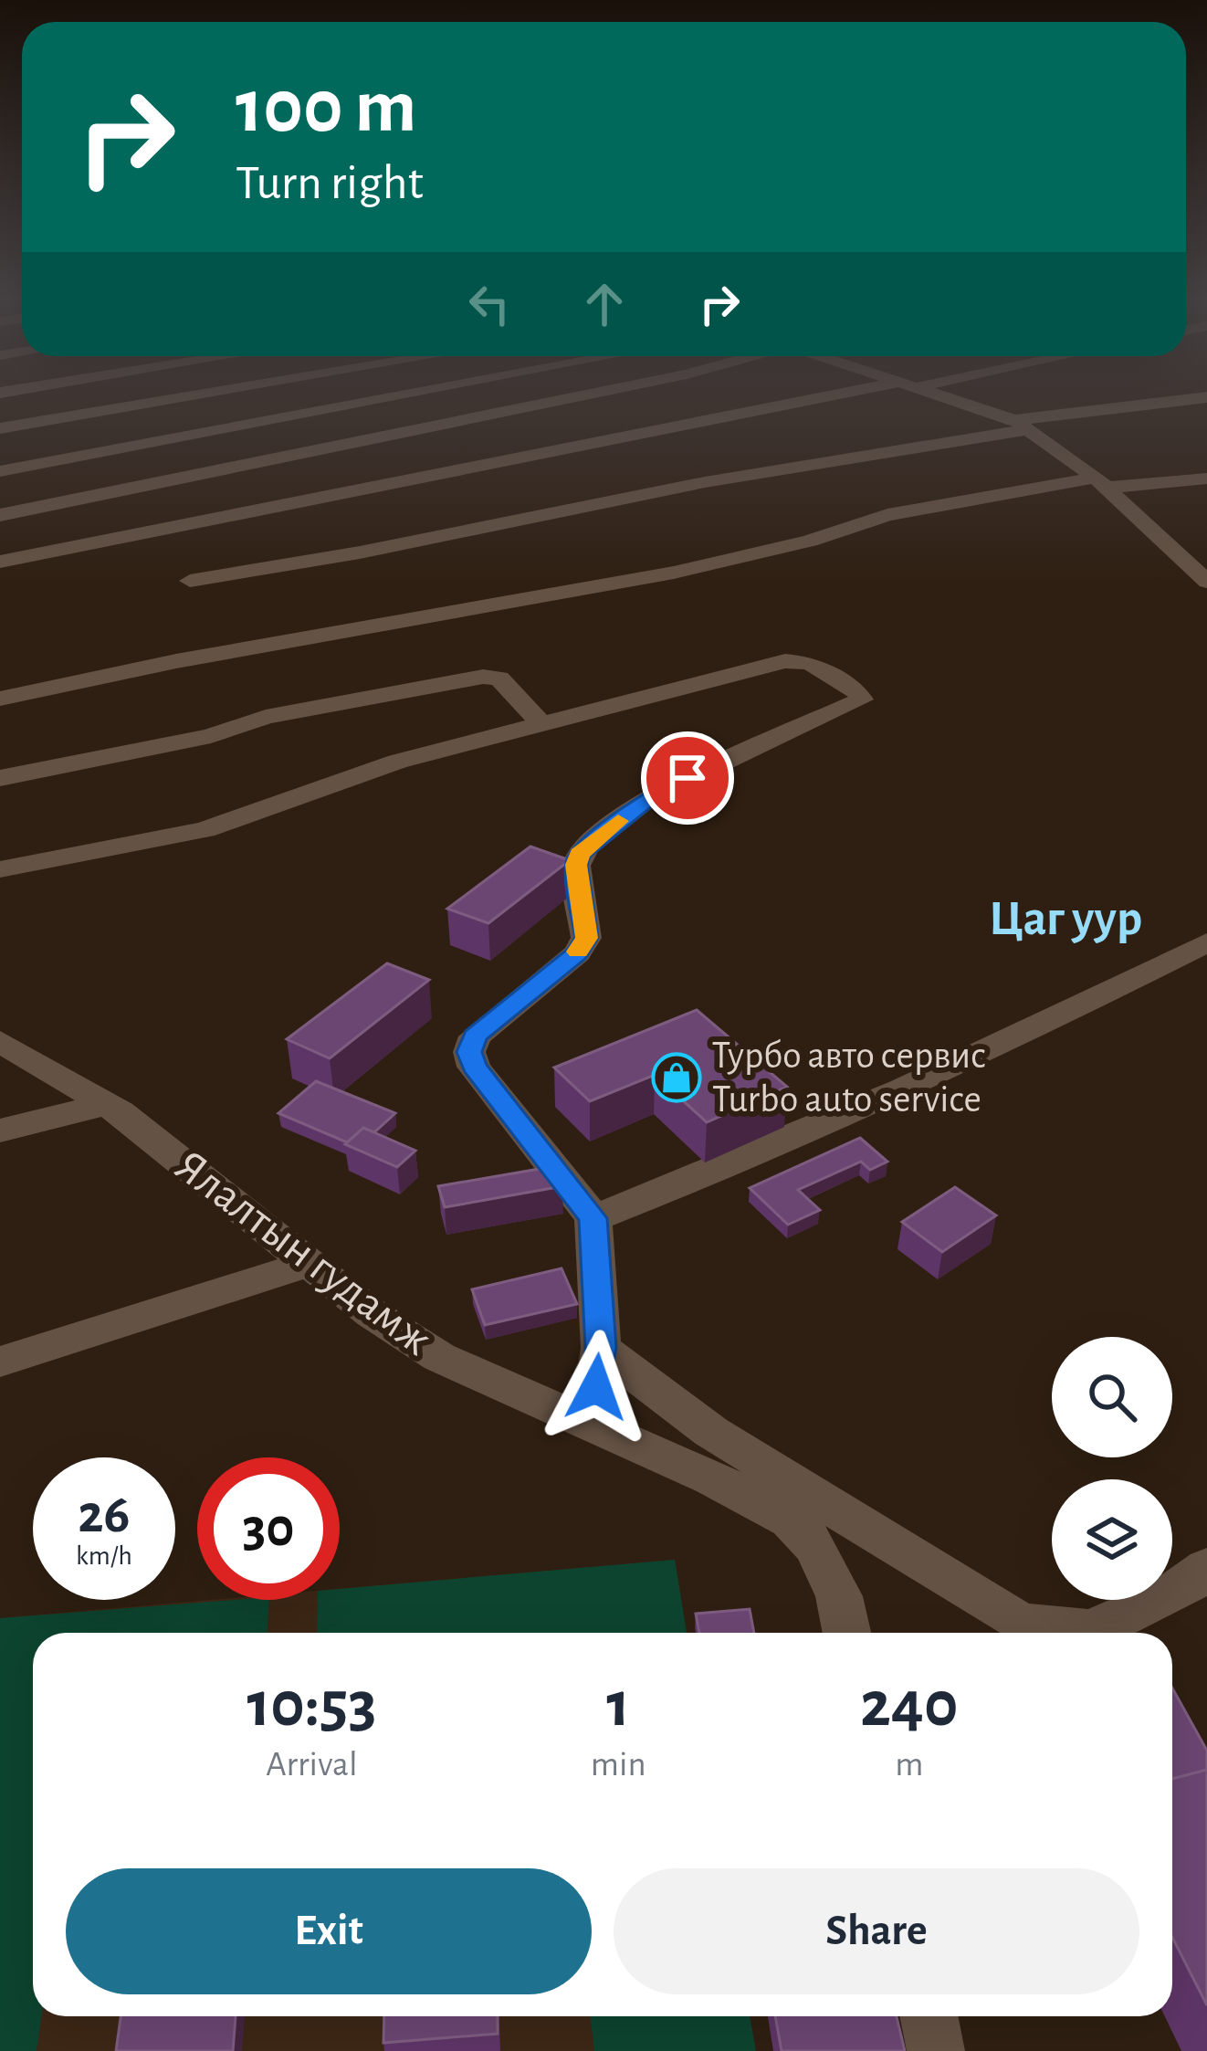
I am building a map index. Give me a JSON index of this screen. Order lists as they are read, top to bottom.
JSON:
{
  "streets": {
    "street": ["Ялалтын гудамж"]
  },
  "districts": ["Цаг уур"],
  "places": {
    "shop": ["Турбо авто сервис Turbo auto service"]
  },
  "page": {
    "turn": ["100 m", "Turn right"],
    "speed": "26 km/h",
    "limit": "30",
    "eta": [
      "10:53",
      "Arrival",
      "1",
      "min",
      "240",
      "m"
    ],
    "buttons": ["Exit", "Share"]
  }
}
